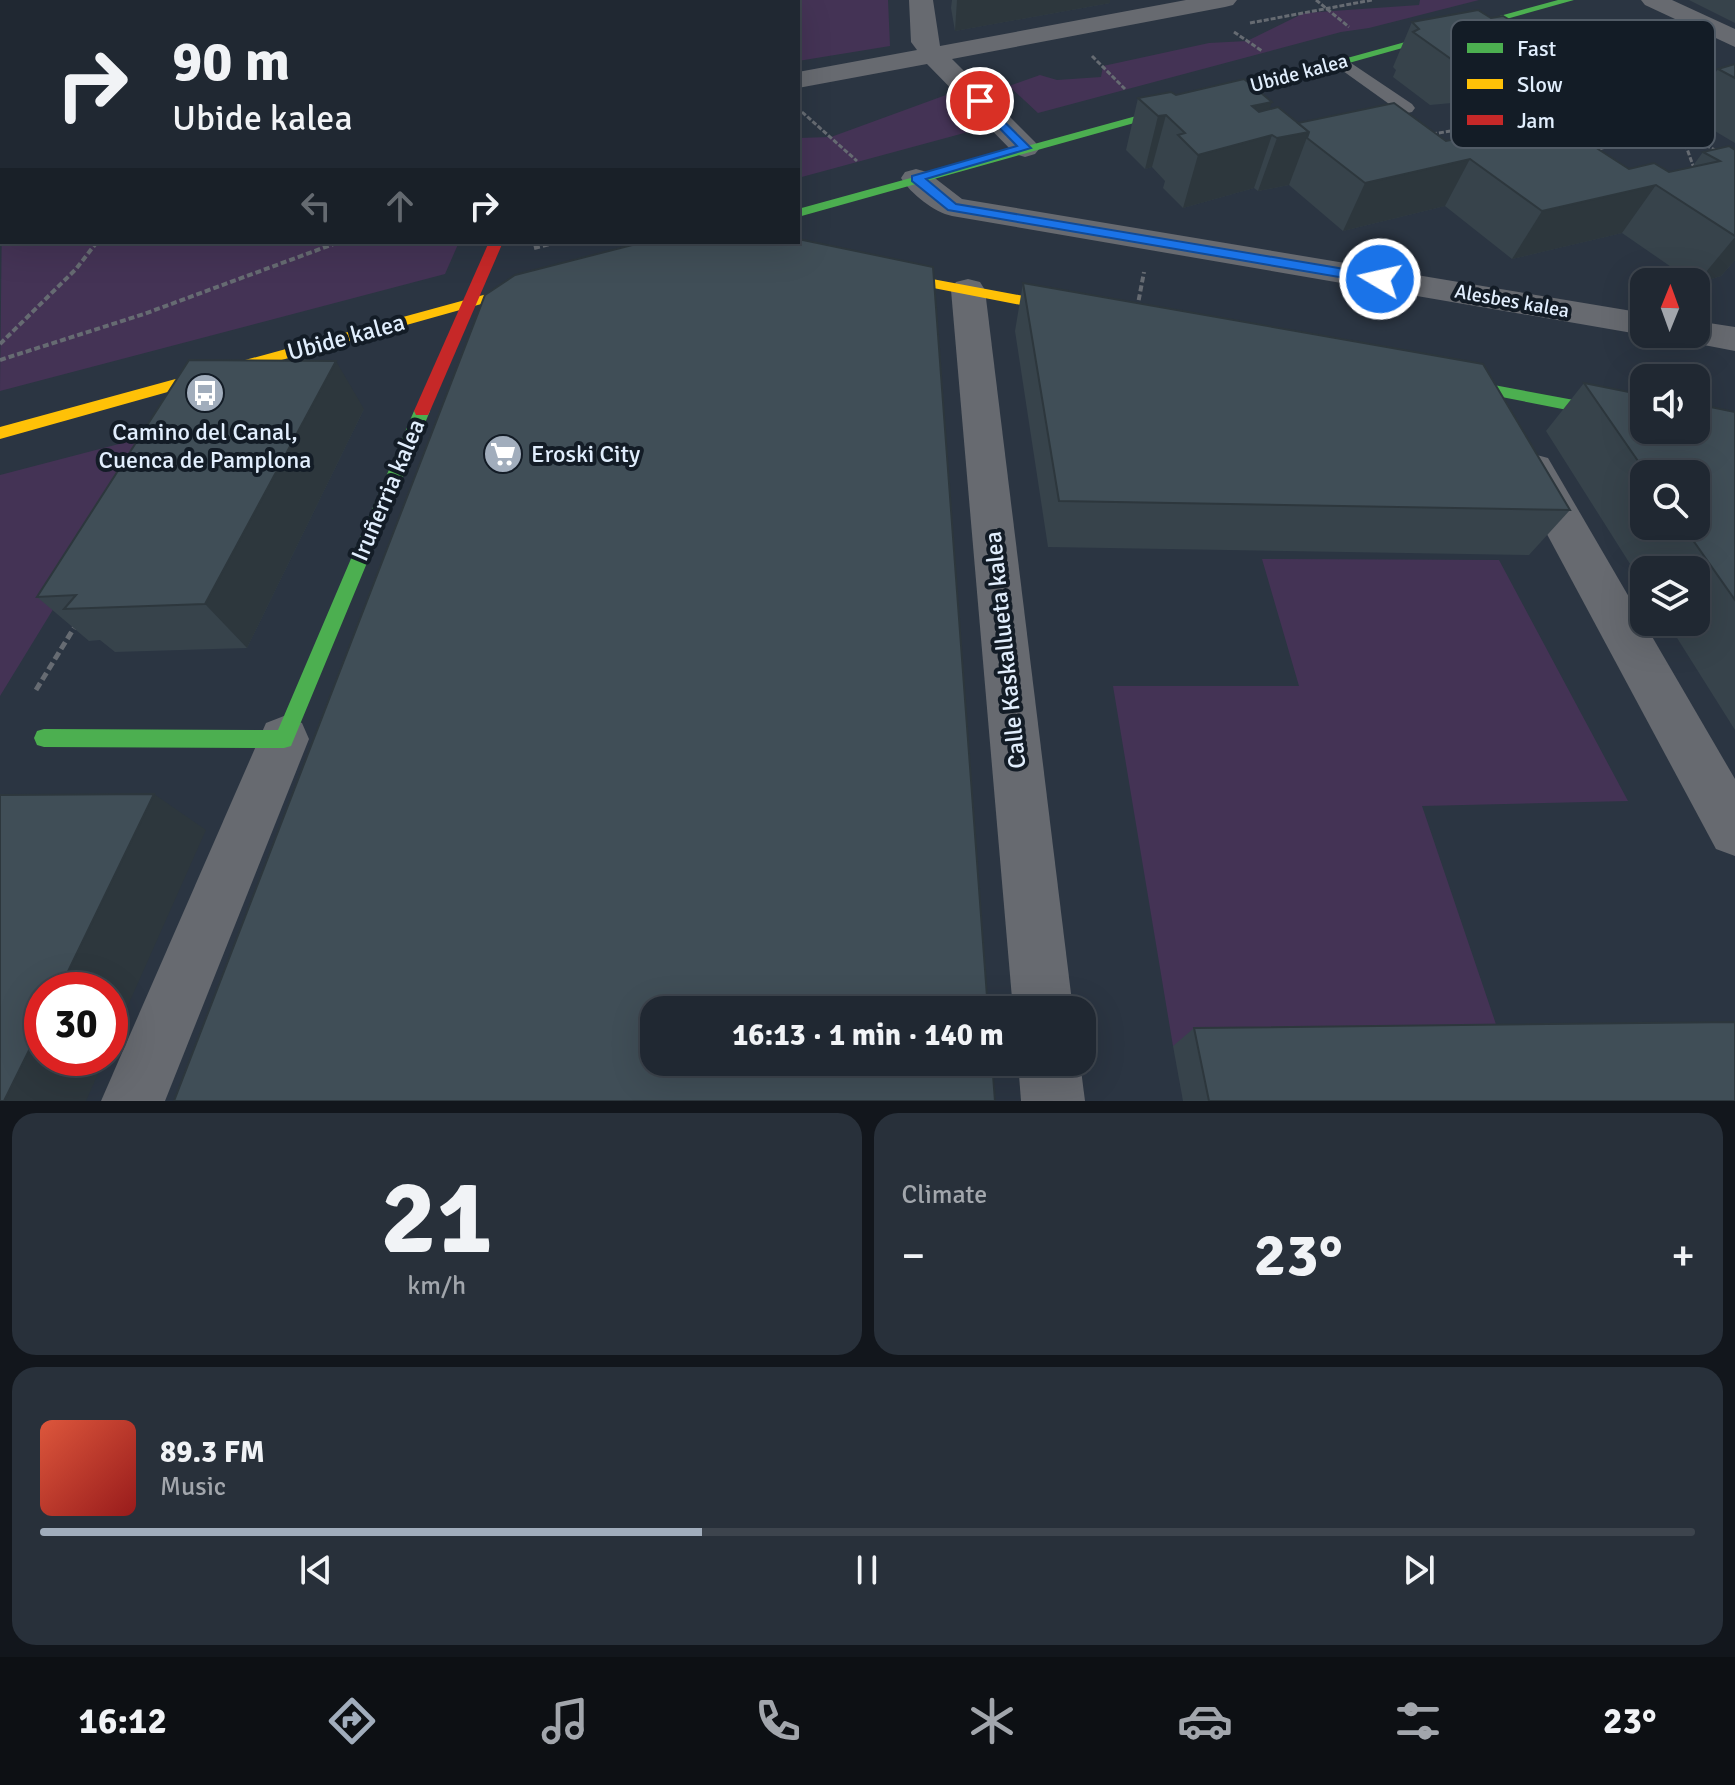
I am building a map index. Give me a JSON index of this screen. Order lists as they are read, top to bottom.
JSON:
{
  "streets": {
    "street": [
      "Ubide kalea",
      "Alesbes kalea",
      "Iruñerria kalea",
      "Calle Kaskallueta kalea"
    ]
  },
  "crossings": [
    ["Ubide kalea", "Alesbes kalea"],
    ["Ubide kalea", "Iruñerria kalea"]
  ],
  "places": {
    "bus stop": ["Camino del Canal, Cuenca de Pamplona"],
    "supermarket": ["Eroski City"]
  },
  "legend": ["Fast", "Slow", "Jam"],
  "north": "top",
  "page": {
    "turn": ["90 m", "Ubide kalea"],
    "limit": "30",
    "trip": "16:13 · 1 min · 140 m",
    "tile": [
      ["21", "km/h"],
      "Climate"
    ],
    "heat": ["−", "23°", "+"],
    "song": ["89.3 FM", "Music"],
    "tabs": ["16:12", "23°"]
  }
}
